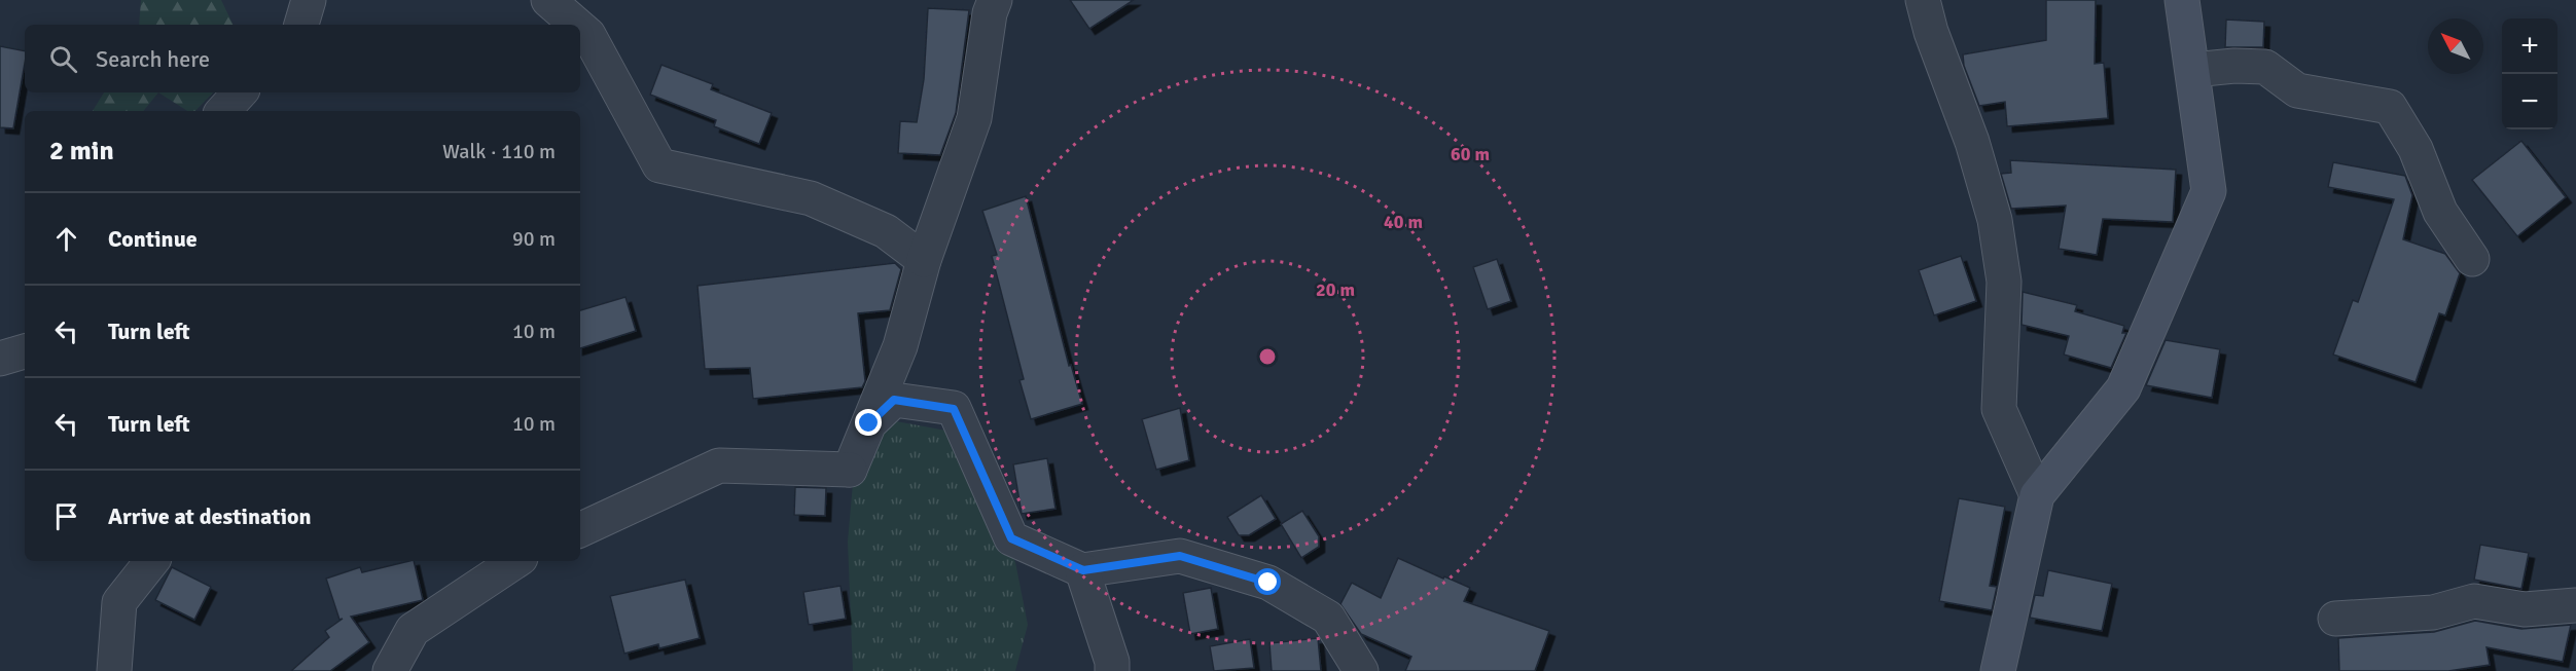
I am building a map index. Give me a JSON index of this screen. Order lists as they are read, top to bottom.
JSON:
{
  "north": "top left",
  "page": {
    "map_buttons": ["+", "−"],
    "search": "Search here",
    "heading": ["2 min", "Walk · 110 m"],
    "list": [
      ["Continue", "90 m"],
      ["Turn left", "10 m"],
      ["Turn left", "10 m"],
      "Arrive at destination"
    ]
  },
  "rings": ["60 m", "40 m", "20 m"]
}
